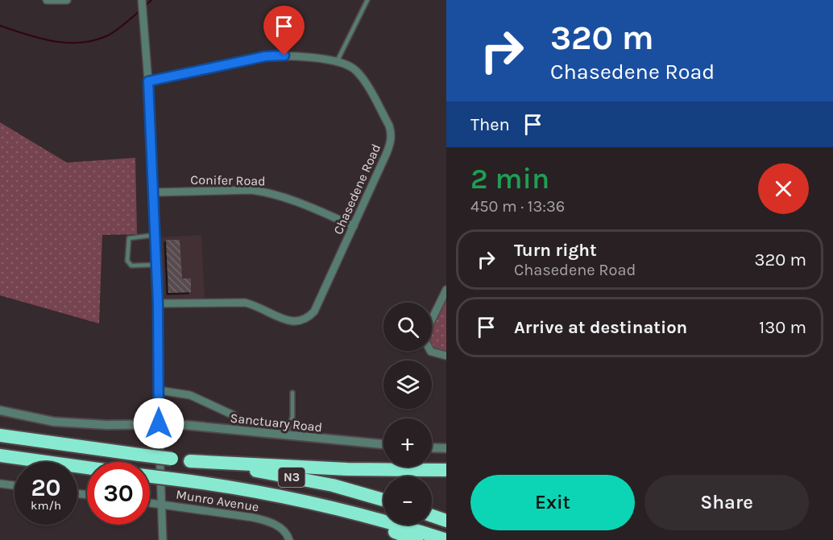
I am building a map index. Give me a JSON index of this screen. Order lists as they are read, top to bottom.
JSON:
{
  "streets": {
    "highway": ["N3"],
    "street": [
      "Conifer Road",
      "Chasedene Road",
      "Sanctuary Road",
      "Munro Avenue"
    ]
  },
  "crossings": [
    ["Conifer Road", "Chasedene Road"]
  ],
  "page": {
    "turn": ["320 m", "Chasedene Road"],
    "then": "Then",
    "heading": ["2 min", "450 m · 13:36"],
    "list": [
      {
        "name": "Turn right",
        "note": "Chasedene Road",
        "value": "320 m"
      },
      {
        "name": "Arrive at destination",
        "value": "130 m"
      }
    ],
    "map_buttons": ["+", "−"],
    "speed": "20 km/h",
    "limit": "30",
    "buttons": ["Exit", "Share"]
  }
}
